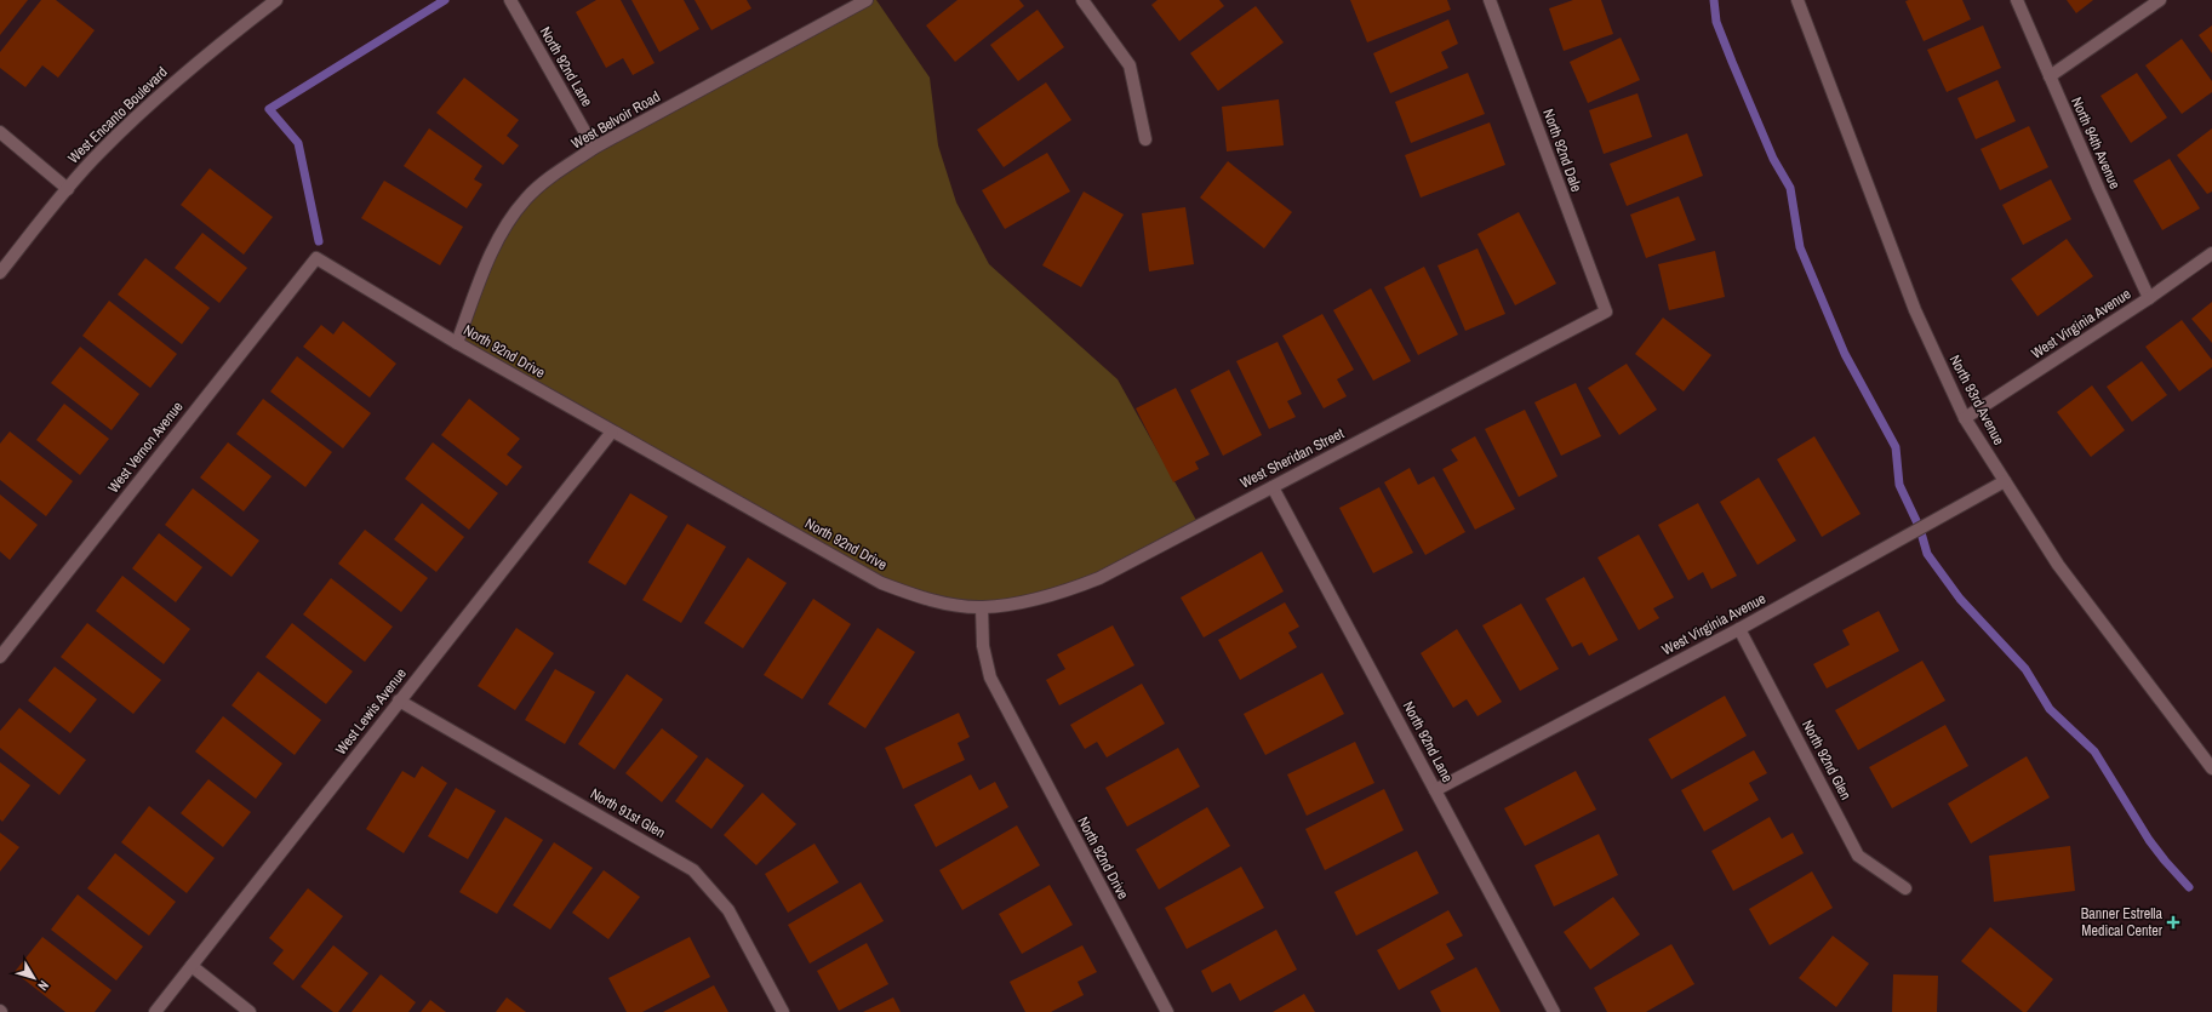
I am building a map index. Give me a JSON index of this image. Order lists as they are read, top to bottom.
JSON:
{
  "streets": {
    "street": [
      "North 92nd Lane",
      "West Encanto Boulevard",
      "West Belvoir Road",
      "North 94th Avenue",
      "North 92nd Dale",
      "West Virginia Avenue",
      "North 92nd Drive",
      "North 93rd Avenue",
      "West Vernon Avenue",
      "West Sheridan Street",
      "West Lewis Avenue",
      "North 92nd Glen",
      "North 91st Glen"
    ]
  },
  "crossings": [
    ["North 92nd Lane", "West Belvoir Road"],
    ["North 92nd Lane", "West Virginia Avenue"],
    ["North 92nd Lane", "West Sheridan Street"],
    ["West Belvoir Road", "North 92nd Drive"],
    ["North 94th Avenue", "West Virginia Avenue"],
    ["North 92nd Dale", "West Sheridan Street"],
    ["West Virginia Avenue", "North 93rd Avenue"],
    ["West Virginia Avenue", "North 92nd Glen"],
    ["North 92nd Drive", "West Vernon Avenue"],
    ["North 92nd Drive", "West Sheridan Street"],
    ["North 92nd Drive", "West Lewis Avenue"],
    ["West Lewis Avenue", "North 91st Glen"]
  ],
  "places": {
    "health": ["Banner Estrella Medical Center"]
  },
  "north": "bottom right"
}
